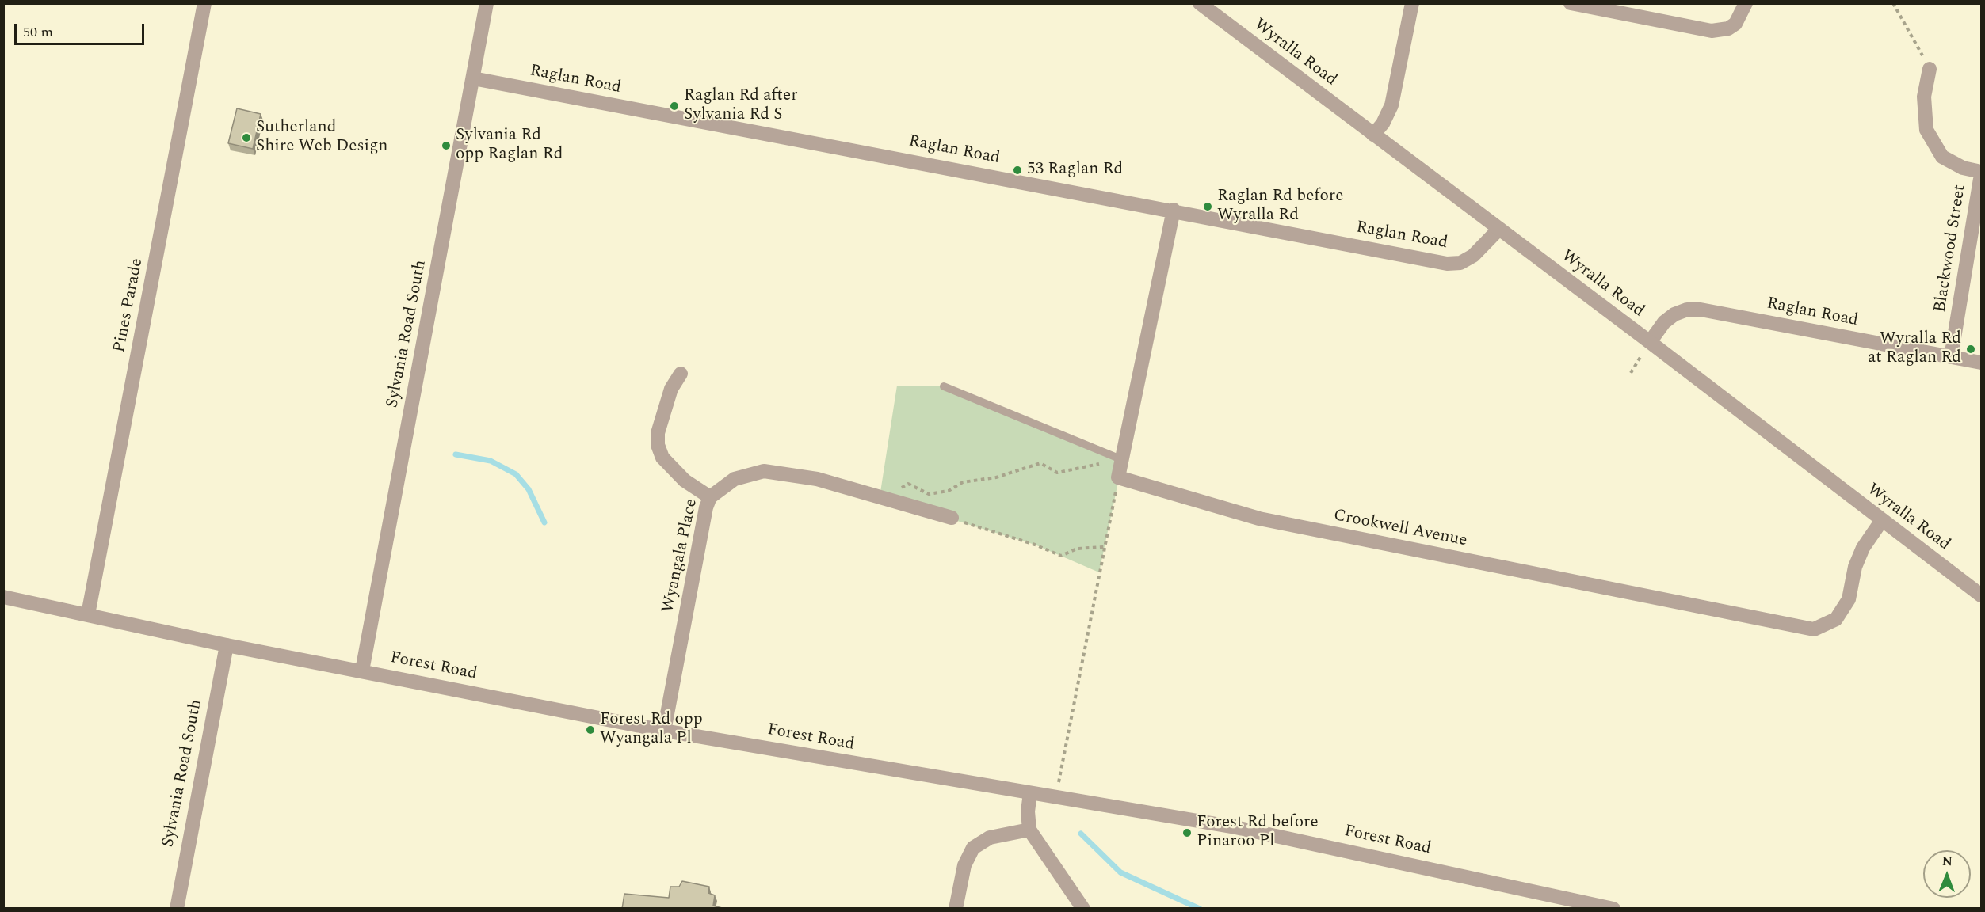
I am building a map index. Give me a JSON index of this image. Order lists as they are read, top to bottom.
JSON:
{
  "streets": {
    "street": [
      "Wyralla Road",
      "Raglan Road",
      "Blackwood Street",
      "Pines Parade",
      "Sylvania Road South",
      "Crookwell Avenue",
      "Wyangala Place",
      "Forest Road"
    ]
  },
  "crossings": [
    ["Wyralla Road", "Raglan Road"],
    ["Wyralla Road", "Crookwell Avenue"],
    ["Raglan Road", "Blackwood Street"],
    ["Raglan Road", "Sylvania Road South"],
    ["Pines Parade", "Forest Road"],
    ["Sylvania Road South", "Forest Road"],
    ["Wyangala Place", "Forest Road"]
  ],
  "places": [
    "Raglan Rd after Sylvania Rd S",
    "Sutherland Shire Web Design",
    "Sylvania Rd opp Raglan Rd",
    "53 Raglan Rd",
    "Raglan Rd before Wyralla Rd",
    "Wyralla Rd at Raglan Rd",
    "Forest Rd opp Wyangala Pl",
    "Forest Rd before Pinaroo Pl"
  ],
  "scale_bar": "50 m",
  "north": "top"
}
